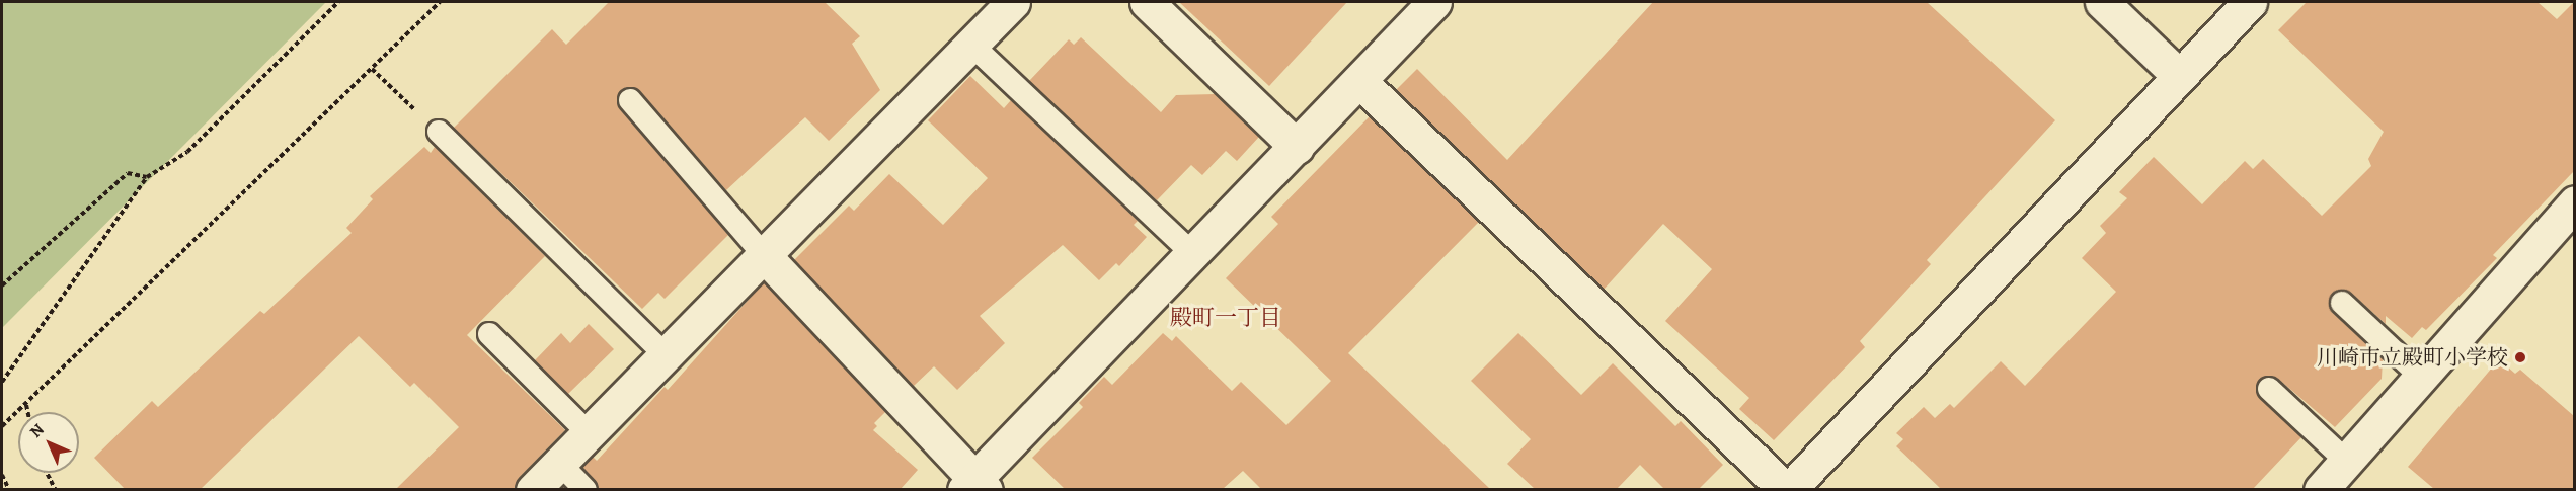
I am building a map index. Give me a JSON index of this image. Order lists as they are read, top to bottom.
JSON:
{
  "districts": ["殿町一丁目"],
  "places": ["川崎市立殿町小学校"],
  "north": "top left"
}
